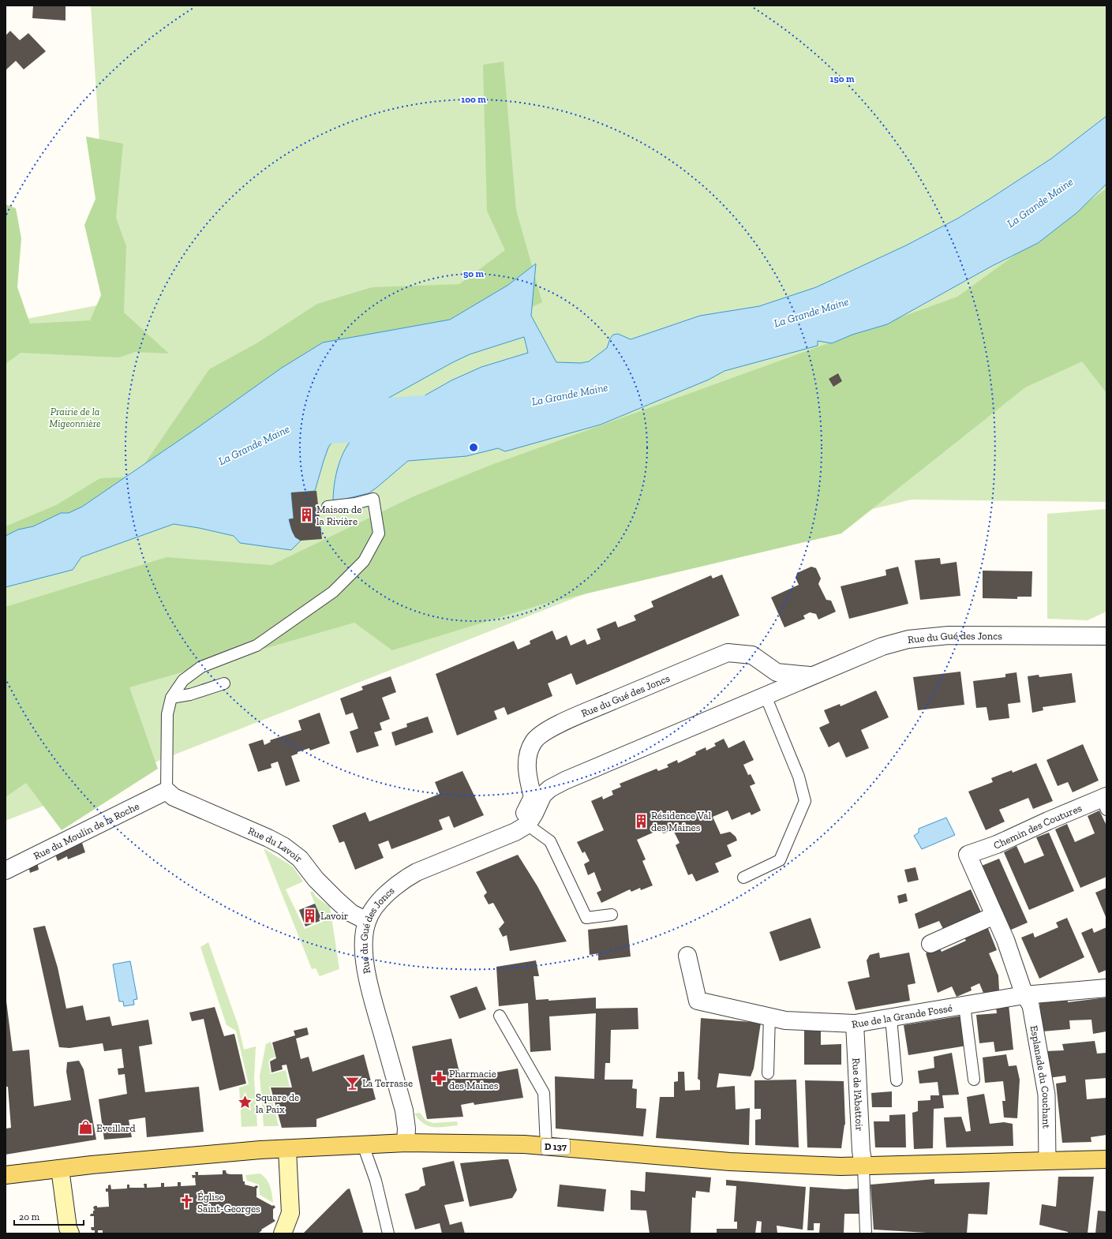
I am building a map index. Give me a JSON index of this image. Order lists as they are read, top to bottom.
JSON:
{
  "streets": {
    "main road": ["D 137"],
    "street": [
      "Rue du Gué des Joncs",
      "Chemin des Coutures",
      "Rue du Moulin de la Roche",
      "Rue du Lavoir",
      "Rue de la Grande Fossé",
      "Esplanade du Couchant",
      "Rue de l'Abattoir"
    ]
  },
  "crossings": [
    ["Rue du Gué des Joncs", "Rue du Lavoir"],
    ["Rue du Gué des Joncs", "D 137"],
    ["Rue du Moulin de la Roche", "Rue du Lavoir"],
    ["Rue de la Grande Fossé", "Esplanade du Couchant"],
    ["Rue de la Grande Fossé", "Rue de l'Abattoir"],
    ["Esplanade du Couchant", "D 137"],
    ["Rue de l'Abattoir", "D 137"]
  ],
  "water": ["La Grande Maine"],
  "parks": ["Prairie de la Migeonnière"],
  "places": {
    "building": ["Maison de la Rivière", "Résidence Val des Maines", "Lavoir"],
    "pharmacy": ["Pharmacie des Maines"],
    "bar": ["La Terrasse"],
    "place": ["Square de la Paix"],
    "shop": ["Eveillard"],
    "church": ["Église Saint-Georges"]
  },
  "scale_bar": "20 m",
  "rings": ["150 m", "100 m", "50 m"]
}
